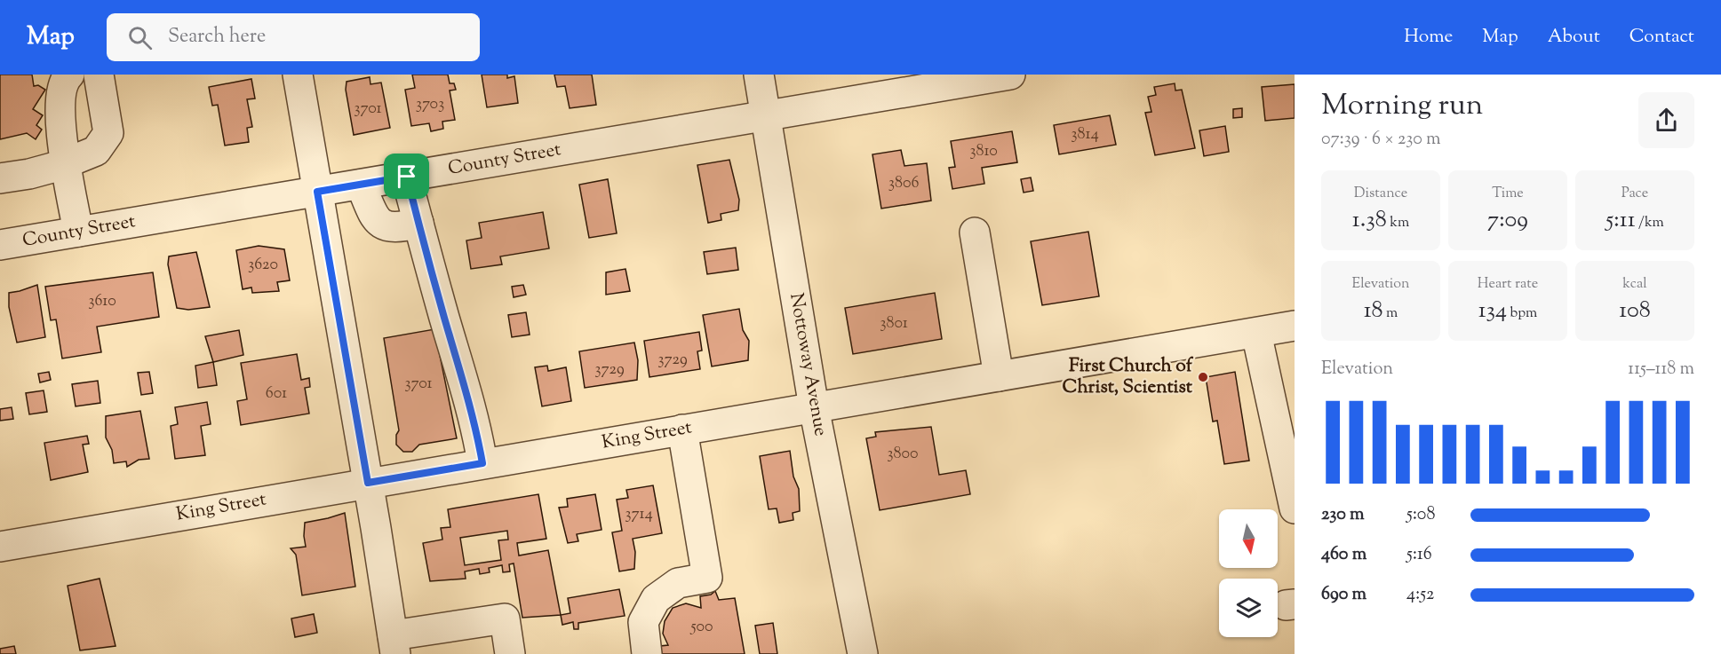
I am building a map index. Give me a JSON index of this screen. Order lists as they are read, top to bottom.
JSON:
{
  "streets": {
    "street": ["County Street", "Nottoway Avenue", "King Street"]
  },
  "crossings": [
    ["County Street", "Nottoway Avenue"],
    ["Nottoway Avenue", "King Street"]
  ],
  "places": ["First Church of Christ, Scientist"],
  "house_numbers": [
    "3703",
    "3701",
    "3814",
    "3810",
    "3806",
    "3620",
    "3610",
    "3801",
    "3729",
    "3729",
    "3701",
    "601",
    "3800",
    "3714",
    "500"
  ],
  "north": "bottom",
  "page": {
    "header": "Map",
    "search": "Search here",
    "nav": [
      "Home",
      "Map",
      "About",
      "Contact"
    ],
    "heading": ["Morning run", "07:39 · 6 × 230 m"],
    "stats": [
      ["Distance", "1.38 km"],
      ["Time", "7:09"],
      ["Pace", "5:11 /km"],
      ["Elevation", "18 m"],
      ["Heart rate", "134 bpm"],
      ["kcal", "108"]
    ],
    "chart": ["Elevation", "115–118 m"],
    "list": [
      {
        "name": "230 m",
        "note": "5:08"
      },
      {
        "name": "460 m",
        "note": "5:16"
      },
      {
        "name": "690 m",
        "note": "4:52"
      }
    ]
  }
}
